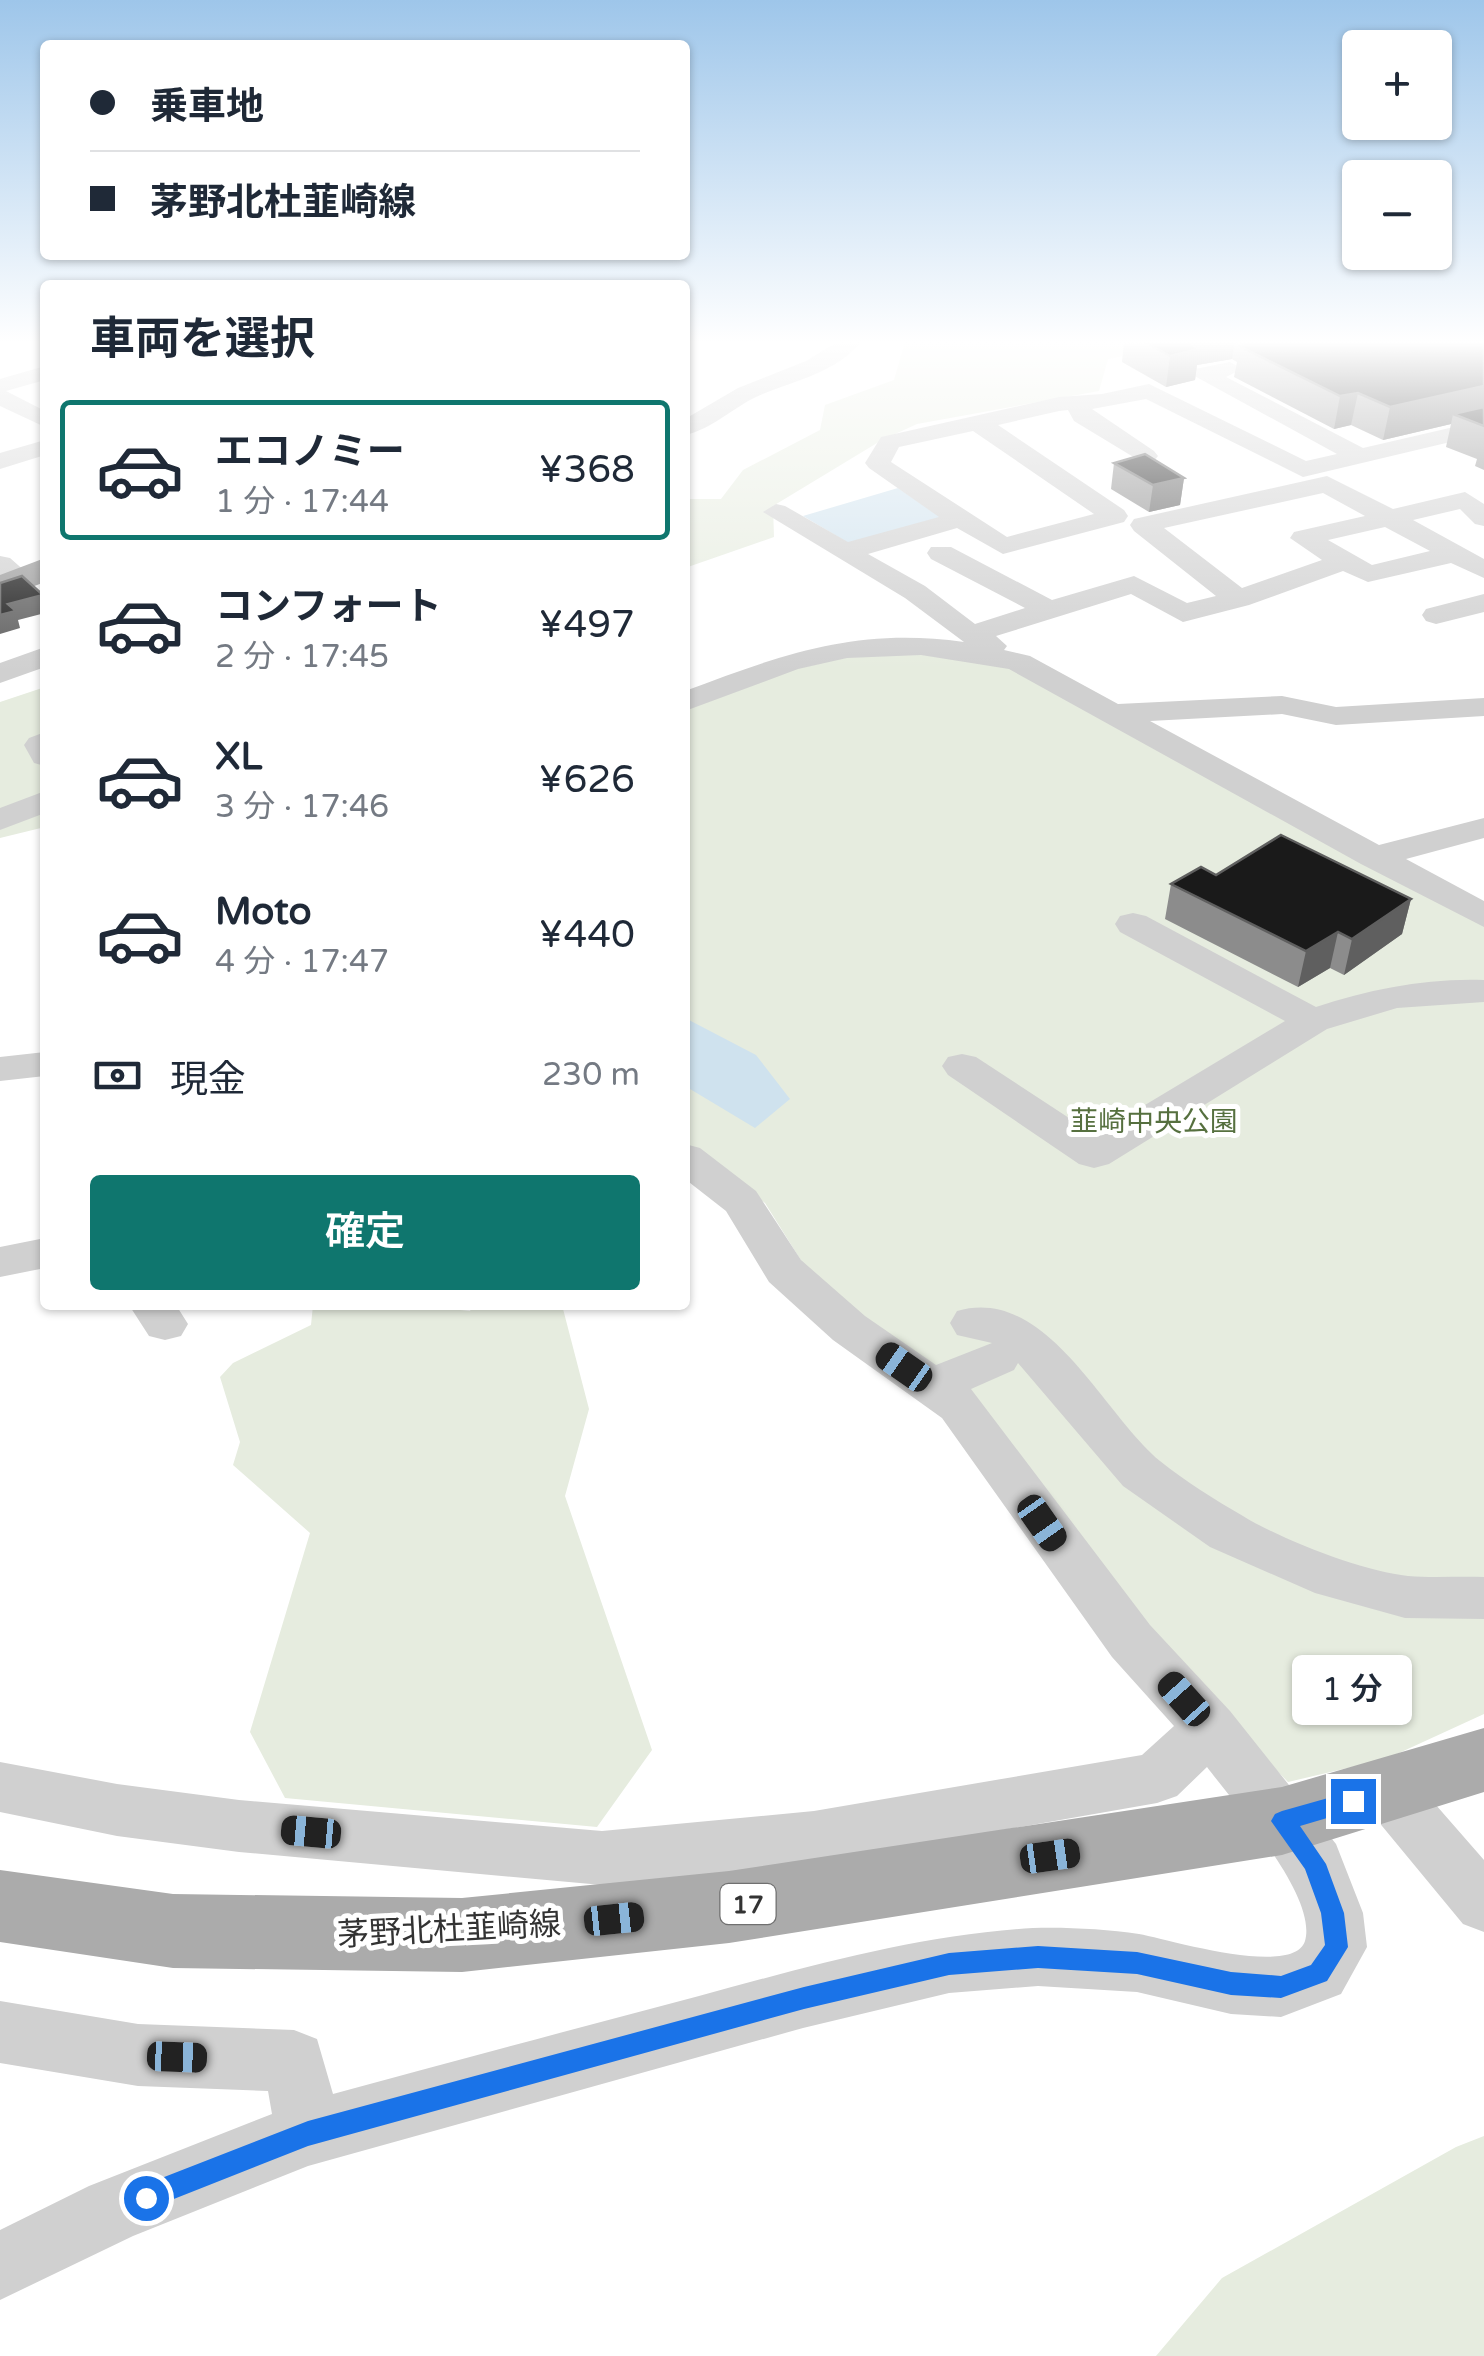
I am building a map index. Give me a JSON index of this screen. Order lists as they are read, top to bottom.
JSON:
{
  "streets": {
    "main road": ["17", "茅野北杜韮崎線"]
  },
  "parks": ["韮崎中央公園"],
  "page": {
    "map_buttons": ["+", "−"],
    "banner": ["乗車地", "茅野北杜韮崎線"],
    "heading": "車両を選択",
    "list": [
      {
        "name": "エコノミー",
        "note": "1 分 · 17:44",
        "value": "¥368"
      },
      {
        "name": "コンフォート",
        "note": "2 分 · 17:45",
        "value": "¥497"
      },
      {
        "name": "XL",
        "note": "3 分 · 17:46",
        "value": "¥626"
      },
      {
        "name": "Moto",
        "note": "4 分 · 17:47",
        "value": "¥440"
      }
    ],
    "pay": ["現金", "230 m"],
    "buttons": "確定",
    "bubble": "1 分"
  }
}
